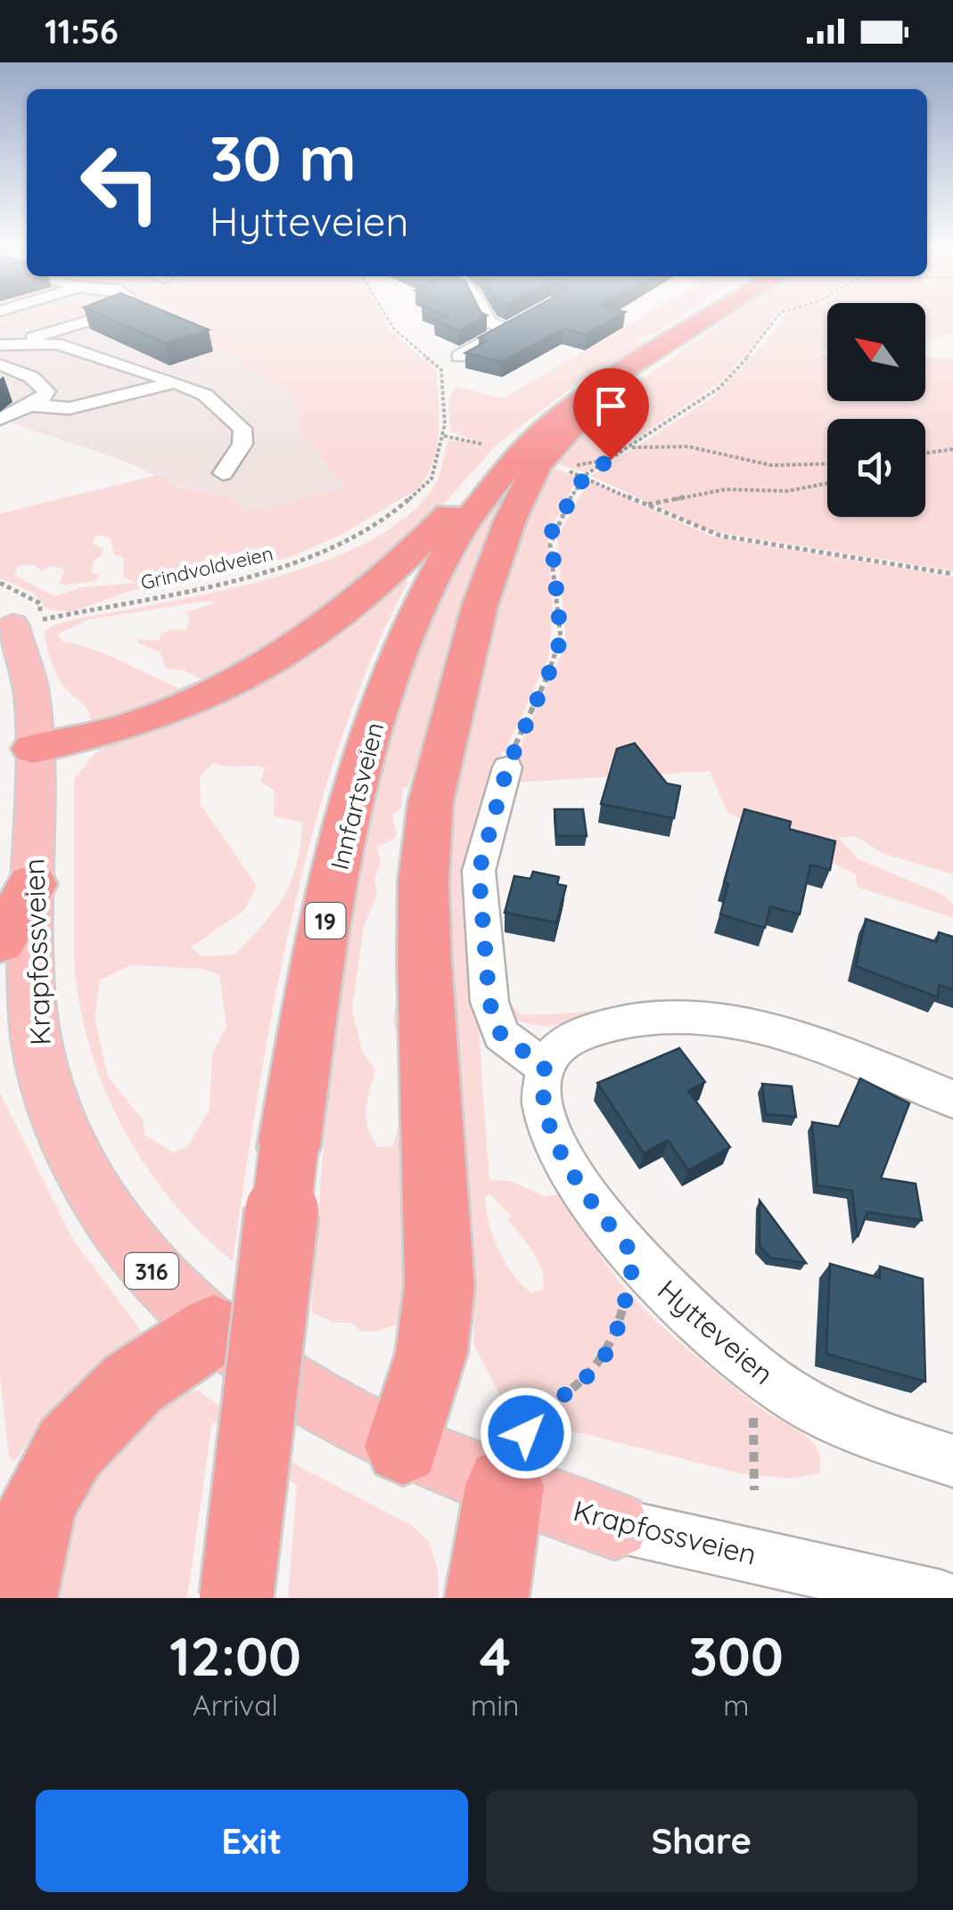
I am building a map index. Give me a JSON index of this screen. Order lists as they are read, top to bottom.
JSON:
{
  "streets": {
    "highway": ["Innfartsveien", "19"],
    "main road": ["Krapfossveien", "316"],
    "street": ["Hytteveien"],
    "path": ["Grindvoldveien"]
  },
  "crossings": [
    ["Grindvoldveien", "Krapfossveien"]
  ],
  "north": "top left",
  "page": {
    "status": "11:56",
    "turn": ["30 m", "Hytteveien"],
    "eta": [
      "12:00",
      "Arrival",
      "4",
      "min",
      "300",
      "m"
    ],
    "buttons": ["Exit", "Share"]
  }
}
